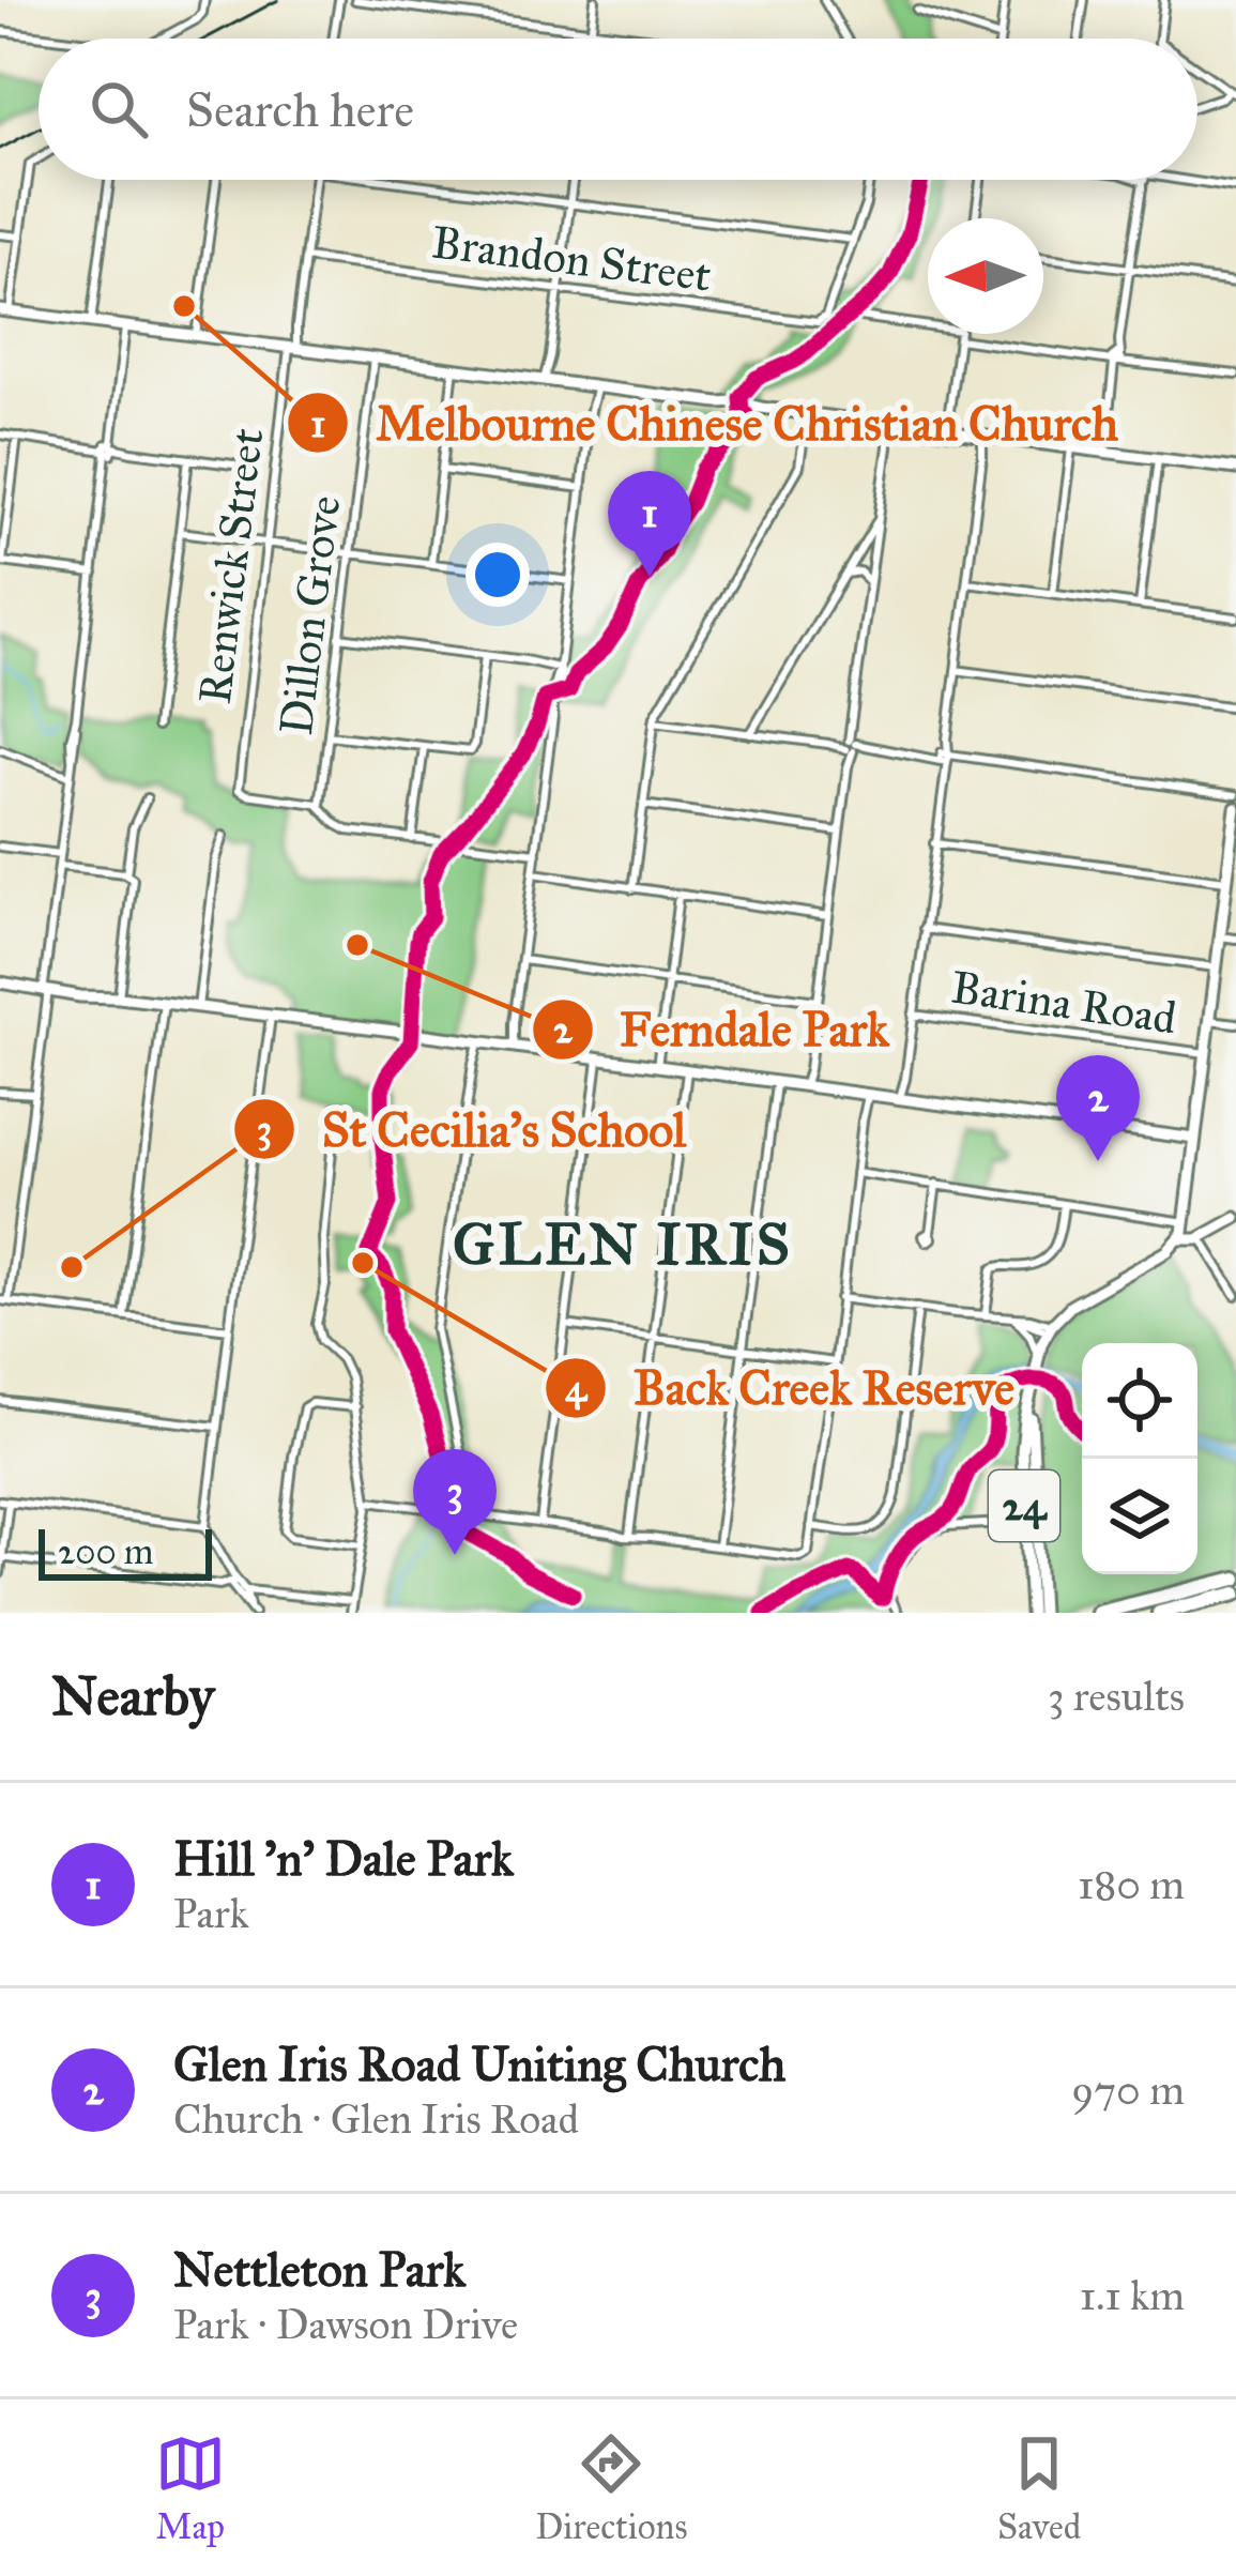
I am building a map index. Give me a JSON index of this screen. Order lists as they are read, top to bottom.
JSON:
{
  "streets": {
    "main road": ["24"],
    "street": [
      "Brandon Street",
      "Renwick Street",
      "Dillon Grove",
      "Barina Road"
    ]
  },
  "crossings": [
    ["Brandon Street", "Renwick Street"],
    ["Renwick Street", "Dillon Grove"]
  ],
  "districts": ["GLEN IRIS"],
  "places": [
    "Melbourne Chinese Christian Church",
    "Ferndale Park",
    "Back Creek Reserve",
    "St Cecilia's School"
  ],
  "scale_bar": "200 m",
  "north": "left",
  "page": {
    "search": "Search here",
    "pins": ["1", "2", "3"],
    "scale": "200 m",
    "heading": ["Nearby", "3 results"],
    "list": [
      {
        "mark": "1",
        "name": "Hill 'n' Dale Park",
        "note": "Park",
        "value": "180 m"
      },
      {
        "mark": "2",
        "name": "Glen Iris Road Uniting Church",
        "note": "Church · Glen Iris Road",
        "value": "970 m"
      },
      {
        "mark": "3",
        "name": "Nettleton Park",
        "note": "Park · Dawson Drive",
        "value": "1.1 km"
      }
    ],
    "nav": ["Map", "Directions", "Saved"]
  }
}
